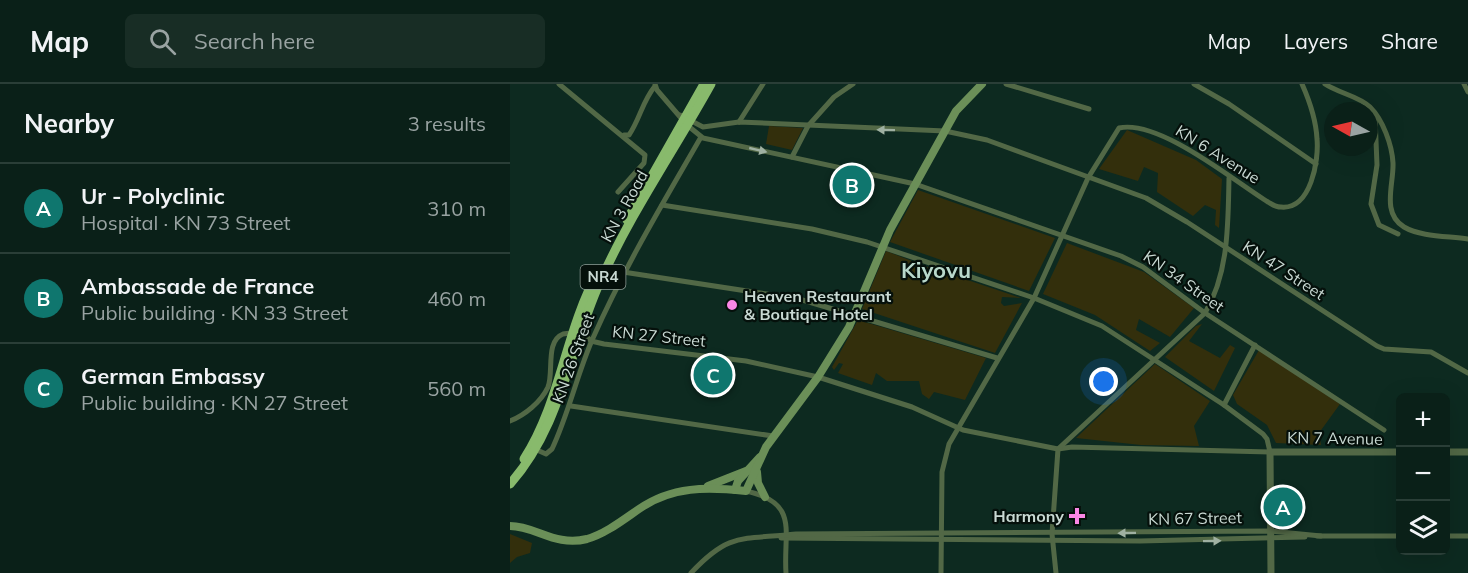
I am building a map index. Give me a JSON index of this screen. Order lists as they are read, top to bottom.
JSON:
{
  "streets": {
    "highway": ["KN 3 Road", "NR4"],
    "street": [
      "KN 6 Avenue",
      "KN 47 Street",
      "KN 34 Street",
      "KN 27 Street",
      "KN 26 Street",
      "KN 7 Avenue",
      "KN 67 Street"
    ]
  },
  "crossings": [
    ["KN 6 Avenue", "KN 47 Street"],
    ["KN 6 Avenue", "KN 34 Street"],
    ["KN 6 Avenue", "KN 27 Street"],
    ["KN 6 Avenue", "KN 67 Street"],
    ["KN 3 Road", "KN 47 Street"],
    ["KN 3 Road", "KN 27 Street"],
    ["KN 3 Road", "KN 26 Street"],
    ["KN 34 Street", "KN 26 Street"],
    ["KN 27 Street", "KN 26 Street"],
    ["KN 27 Street", "KN 7 Avenue"]
  ],
  "districts": ["Kiyovu"],
  "places": {
    "other": ["Heaven Restaurant & Boutique Hotel"],
    "health": ["Harmony"]
  },
  "north": "left",
  "page": {
    "header": "Map",
    "search": "Search here",
    "nav": ["Map", "Layers", "Share"],
    "heading": ["Nearby", "3 results"],
    "list": [
      {
        "mark": "A",
        "name": "Ur - Polyclinic",
        "note": "Hospital · KN 73 Street",
        "value": "310 m"
      },
      {
        "mark": "B",
        "name": "Ambassade de France",
        "note": "Public building · KN 33 Street",
        "value": "460 m"
      },
      {
        "mark": "C",
        "name": "German Embassy",
        "note": "Public building · KN 27 Street",
        "value": "560 m"
      }
    ],
    "pins": ["B", "C", "A"],
    "map_buttons": ["+", "−"]
  }
}
